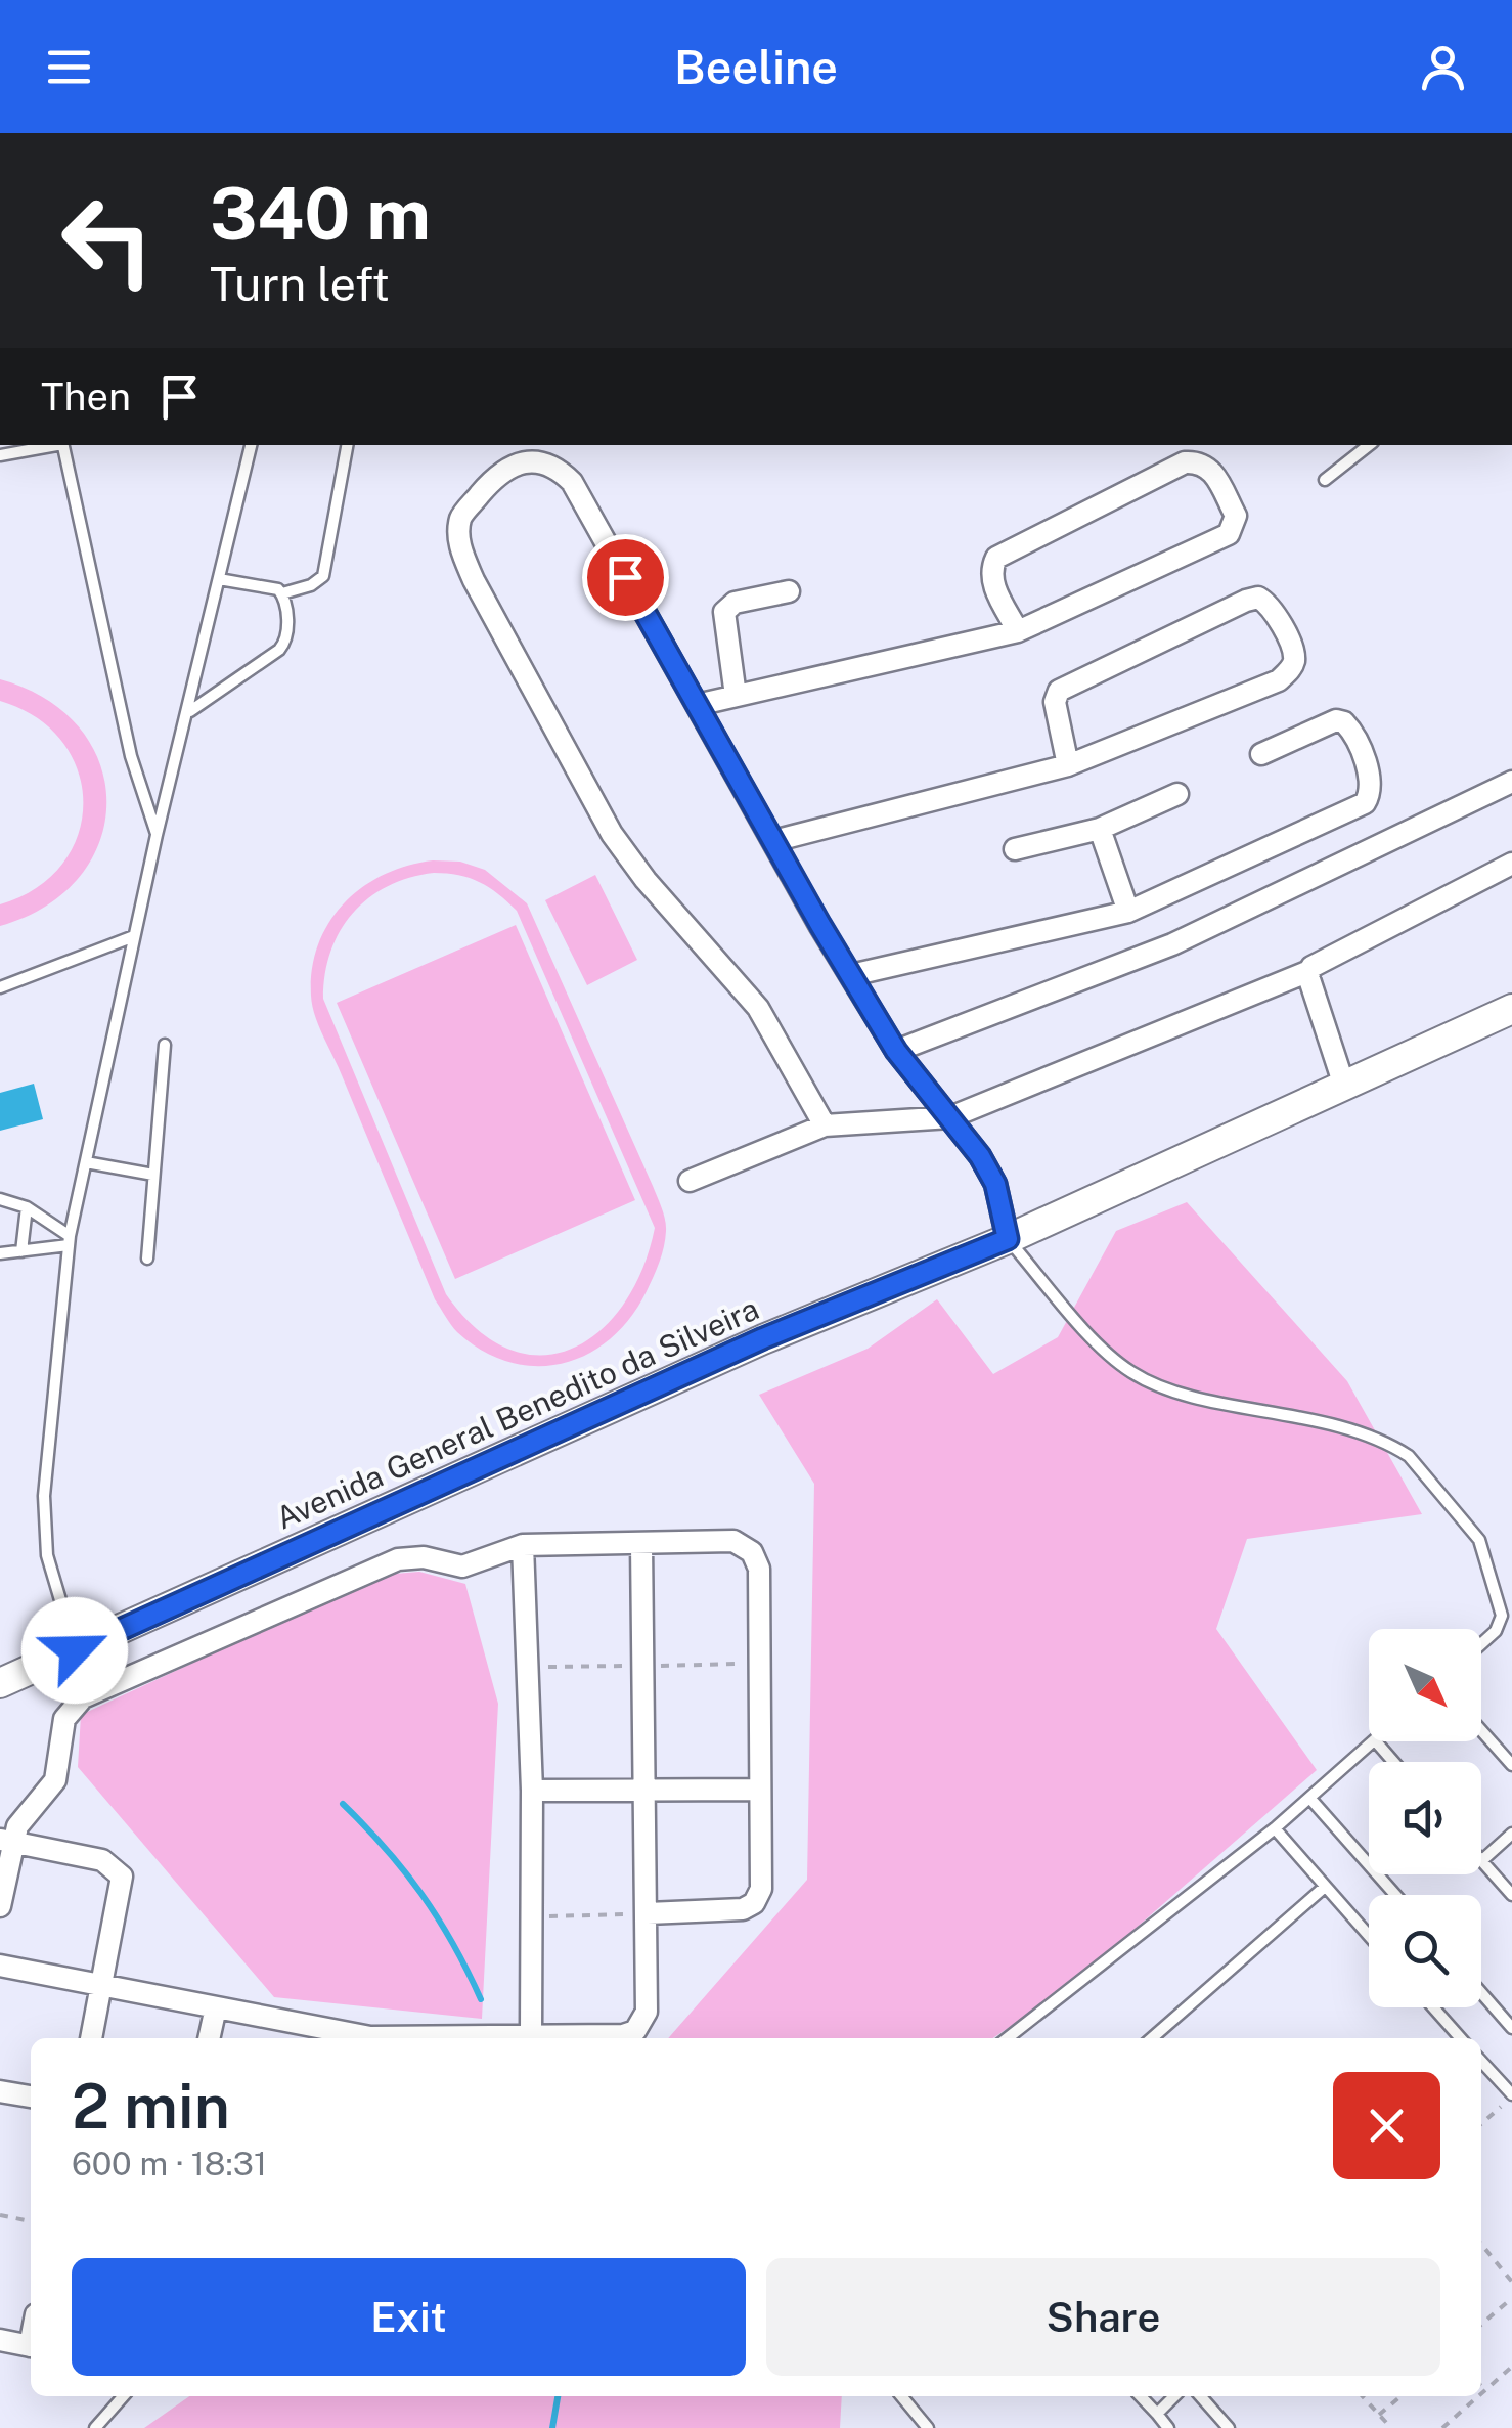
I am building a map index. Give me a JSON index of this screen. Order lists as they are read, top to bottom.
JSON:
{
  "streets": {
    "main road": ["Avenida General Benedito da Silveira"]
  },
  "north": "bottom right",
  "page": {
    "header": "Beeline",
    "turn": ["340 m", "Turn left"],
    "then": "Then",
    "heading": ["2 min", "600 m · 18:31"],
    "buttons": ["Exit", "Share"]
  }
}
